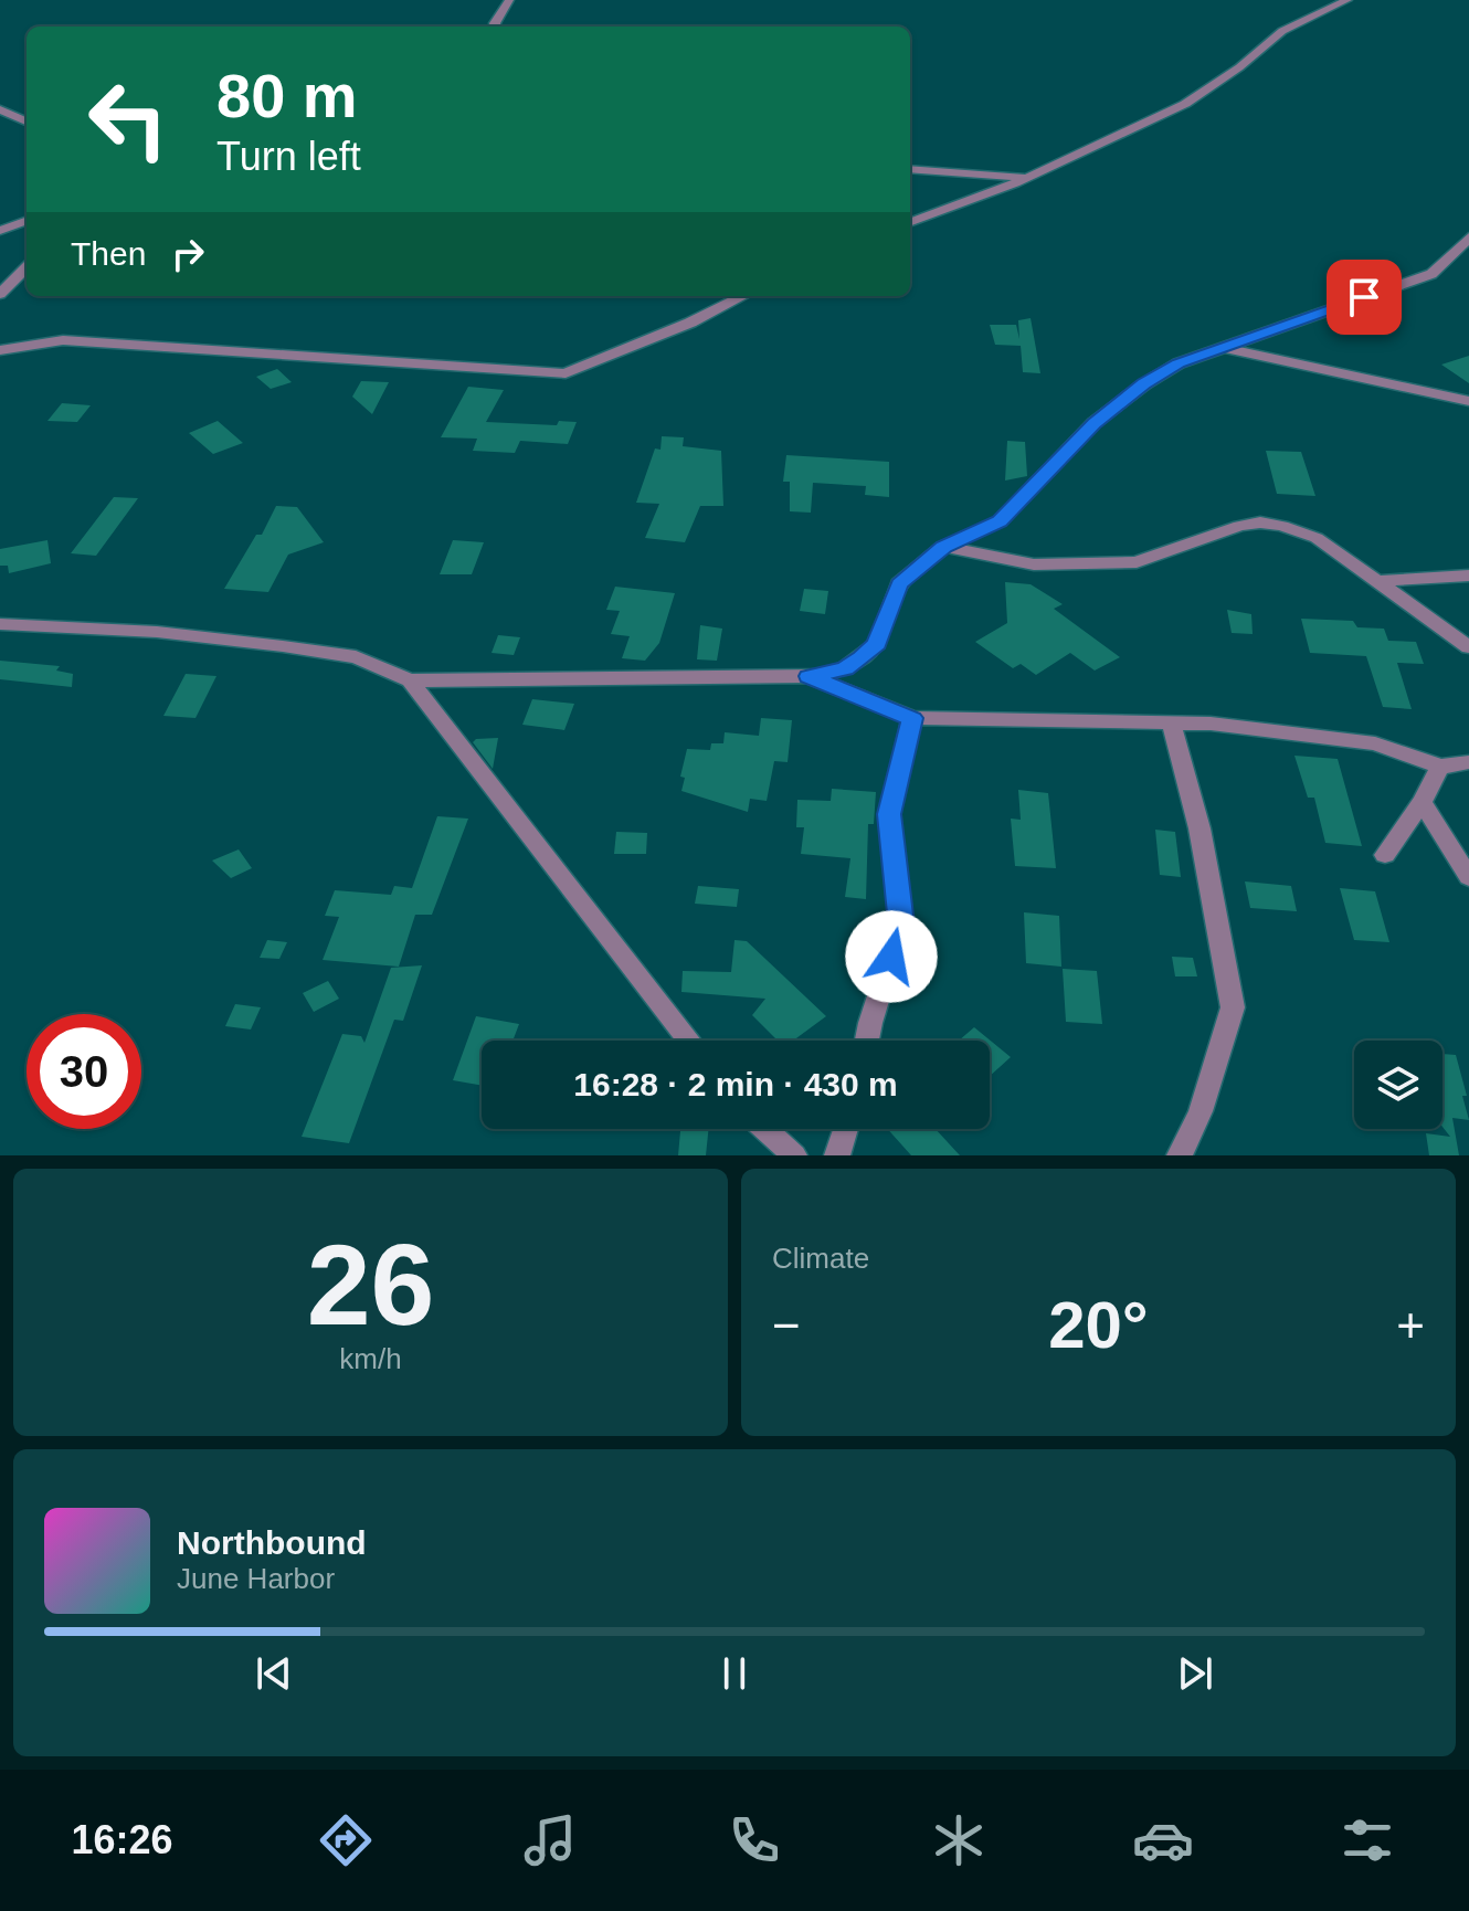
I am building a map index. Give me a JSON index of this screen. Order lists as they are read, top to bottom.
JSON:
{
  "page": {
    "turn": ["80 m", "Turn left"],
    "then": "Then",
    "limit": "30",
    "trip": "16:28 · 2 min · 430 m",
    "tile": [
      ["26", "km/h"],
      "Climate"
    ],
    "heat": ["−", "20°", "+"],
    "song": ["Northbound", "June Harbor"],
    "tabs": "16:26"
  }
}
